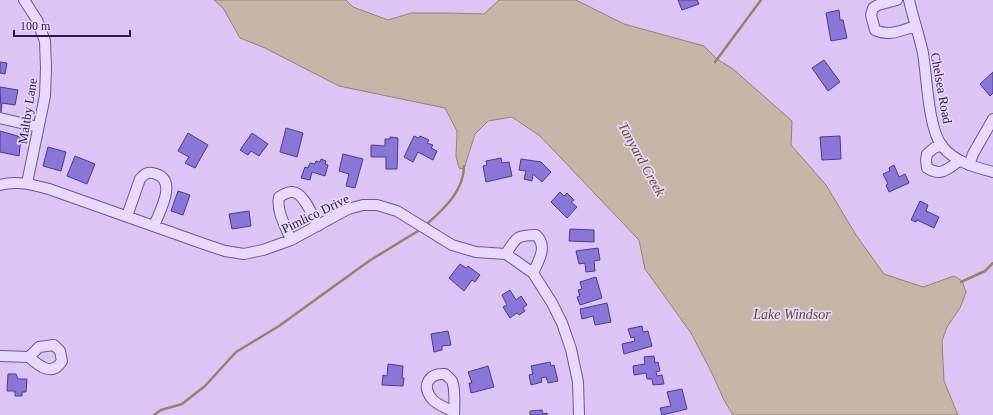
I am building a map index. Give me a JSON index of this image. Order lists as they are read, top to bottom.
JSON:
{
  "streets": {
    "street": ["Chelsea Road", "Maltby Lane", "Pimlico Drive"]
  },
  "crossings": [
    ["Maltby Lane", "Pimlico Drive"]
  ],
  "water": ["Tanyard Creek", "Lake Windsor"],
  "scale_bar": "100 m"
}
